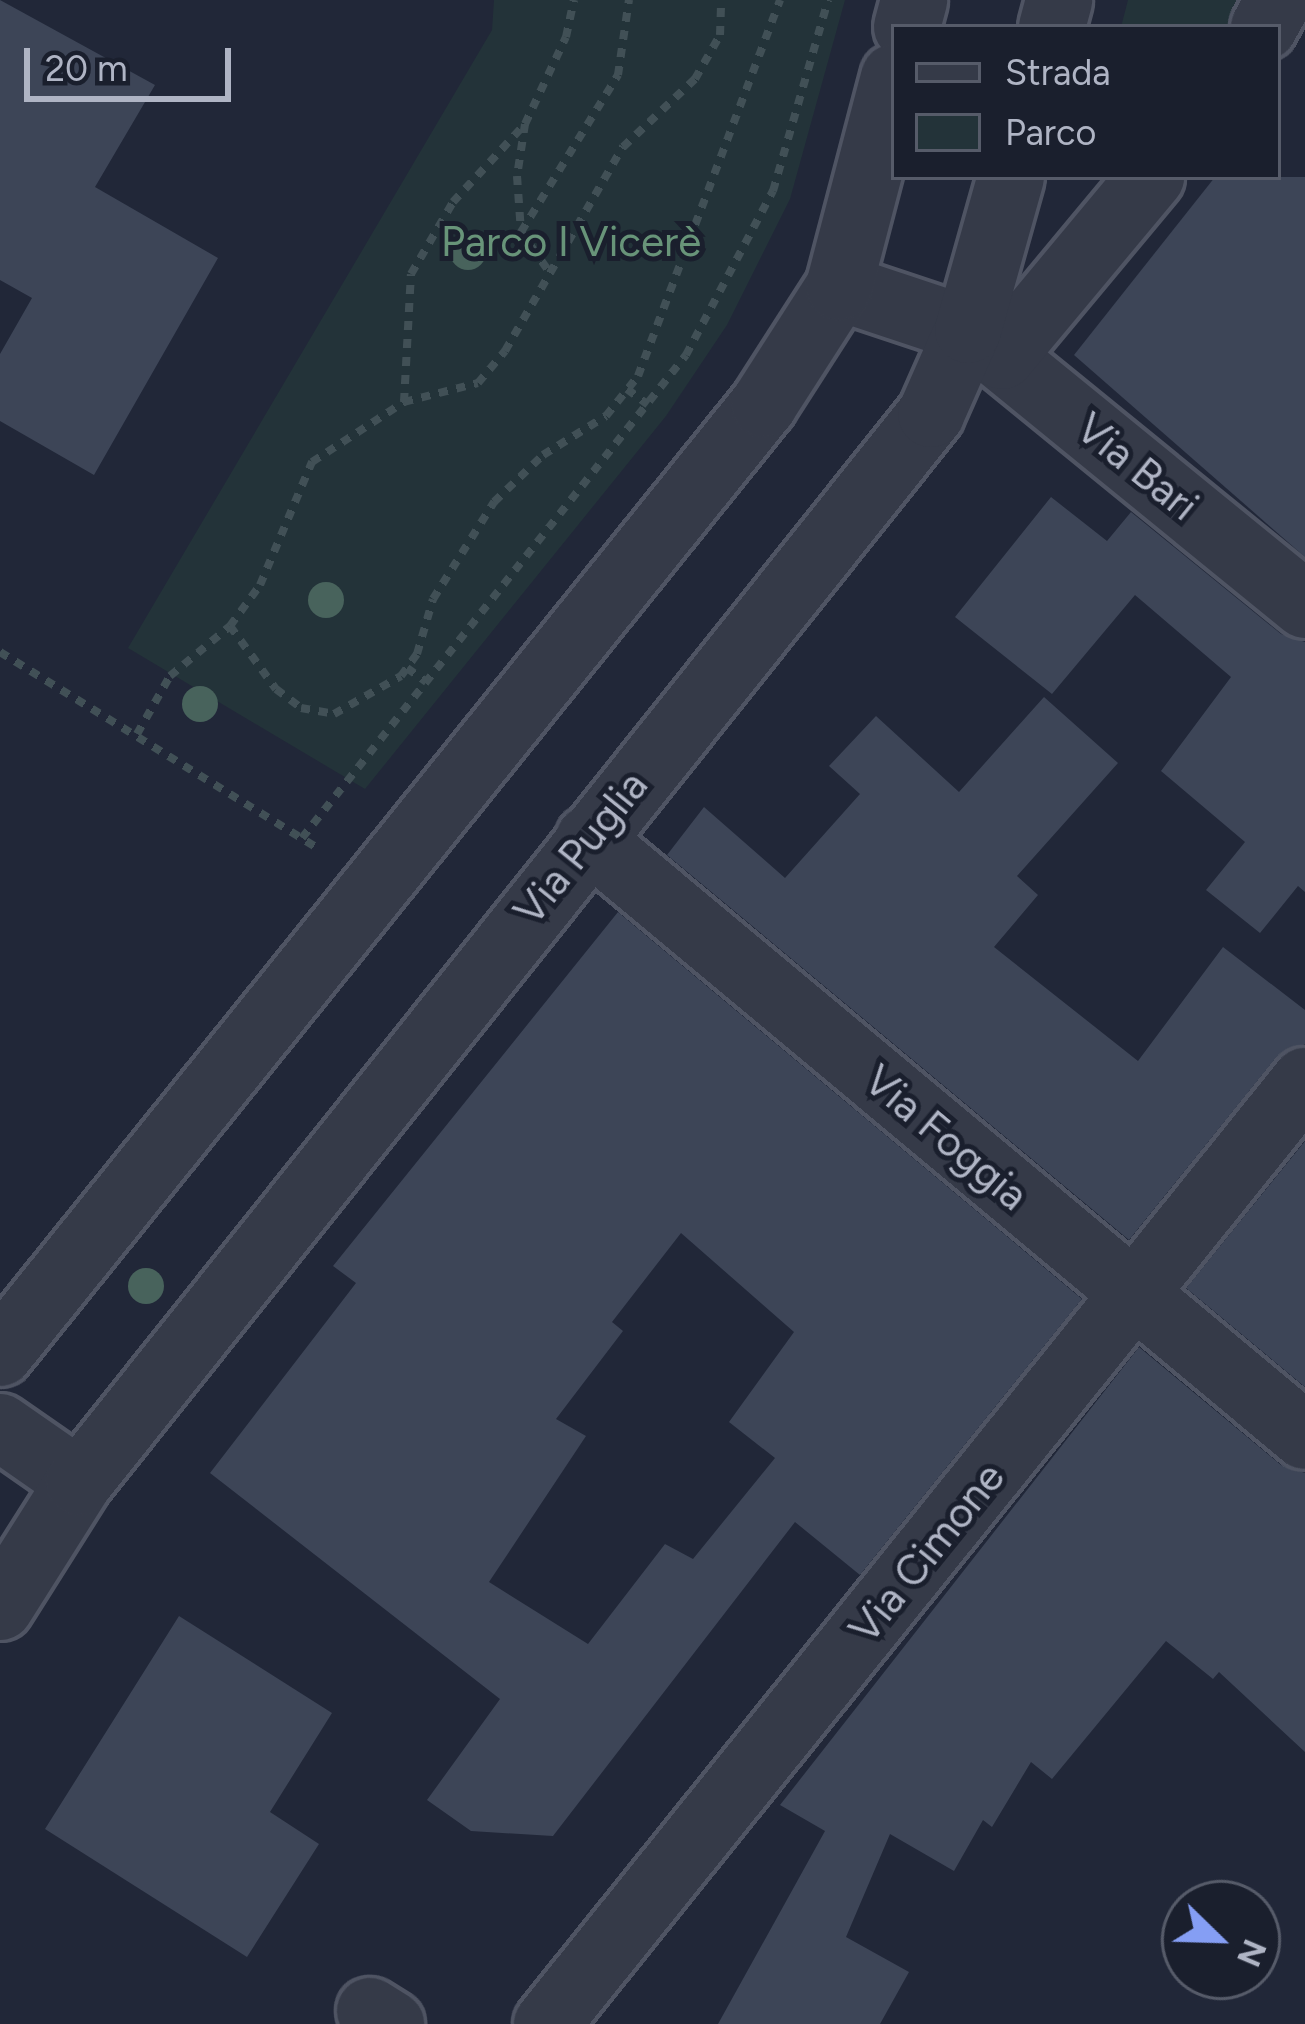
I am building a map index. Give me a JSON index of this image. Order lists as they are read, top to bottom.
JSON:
{
  "streets": {
    "street": [
      "Via Bari",
      "Via Puglia",
      "Via Foggia",
      "Via Cimone"
    ]
  },
  "crossings": [
    ["Via Bari", "Via Puglia"],
    ["Via Puglia", "Via Foggia"],
    ["Via Foggia", "Via Cimone"]
  ],
  "parks": ["Parco I Vicerè"],
  "legend": ["Strada", "Parco"],
  "scale_bar": "20 m",
  "north": "bottom right"
}
